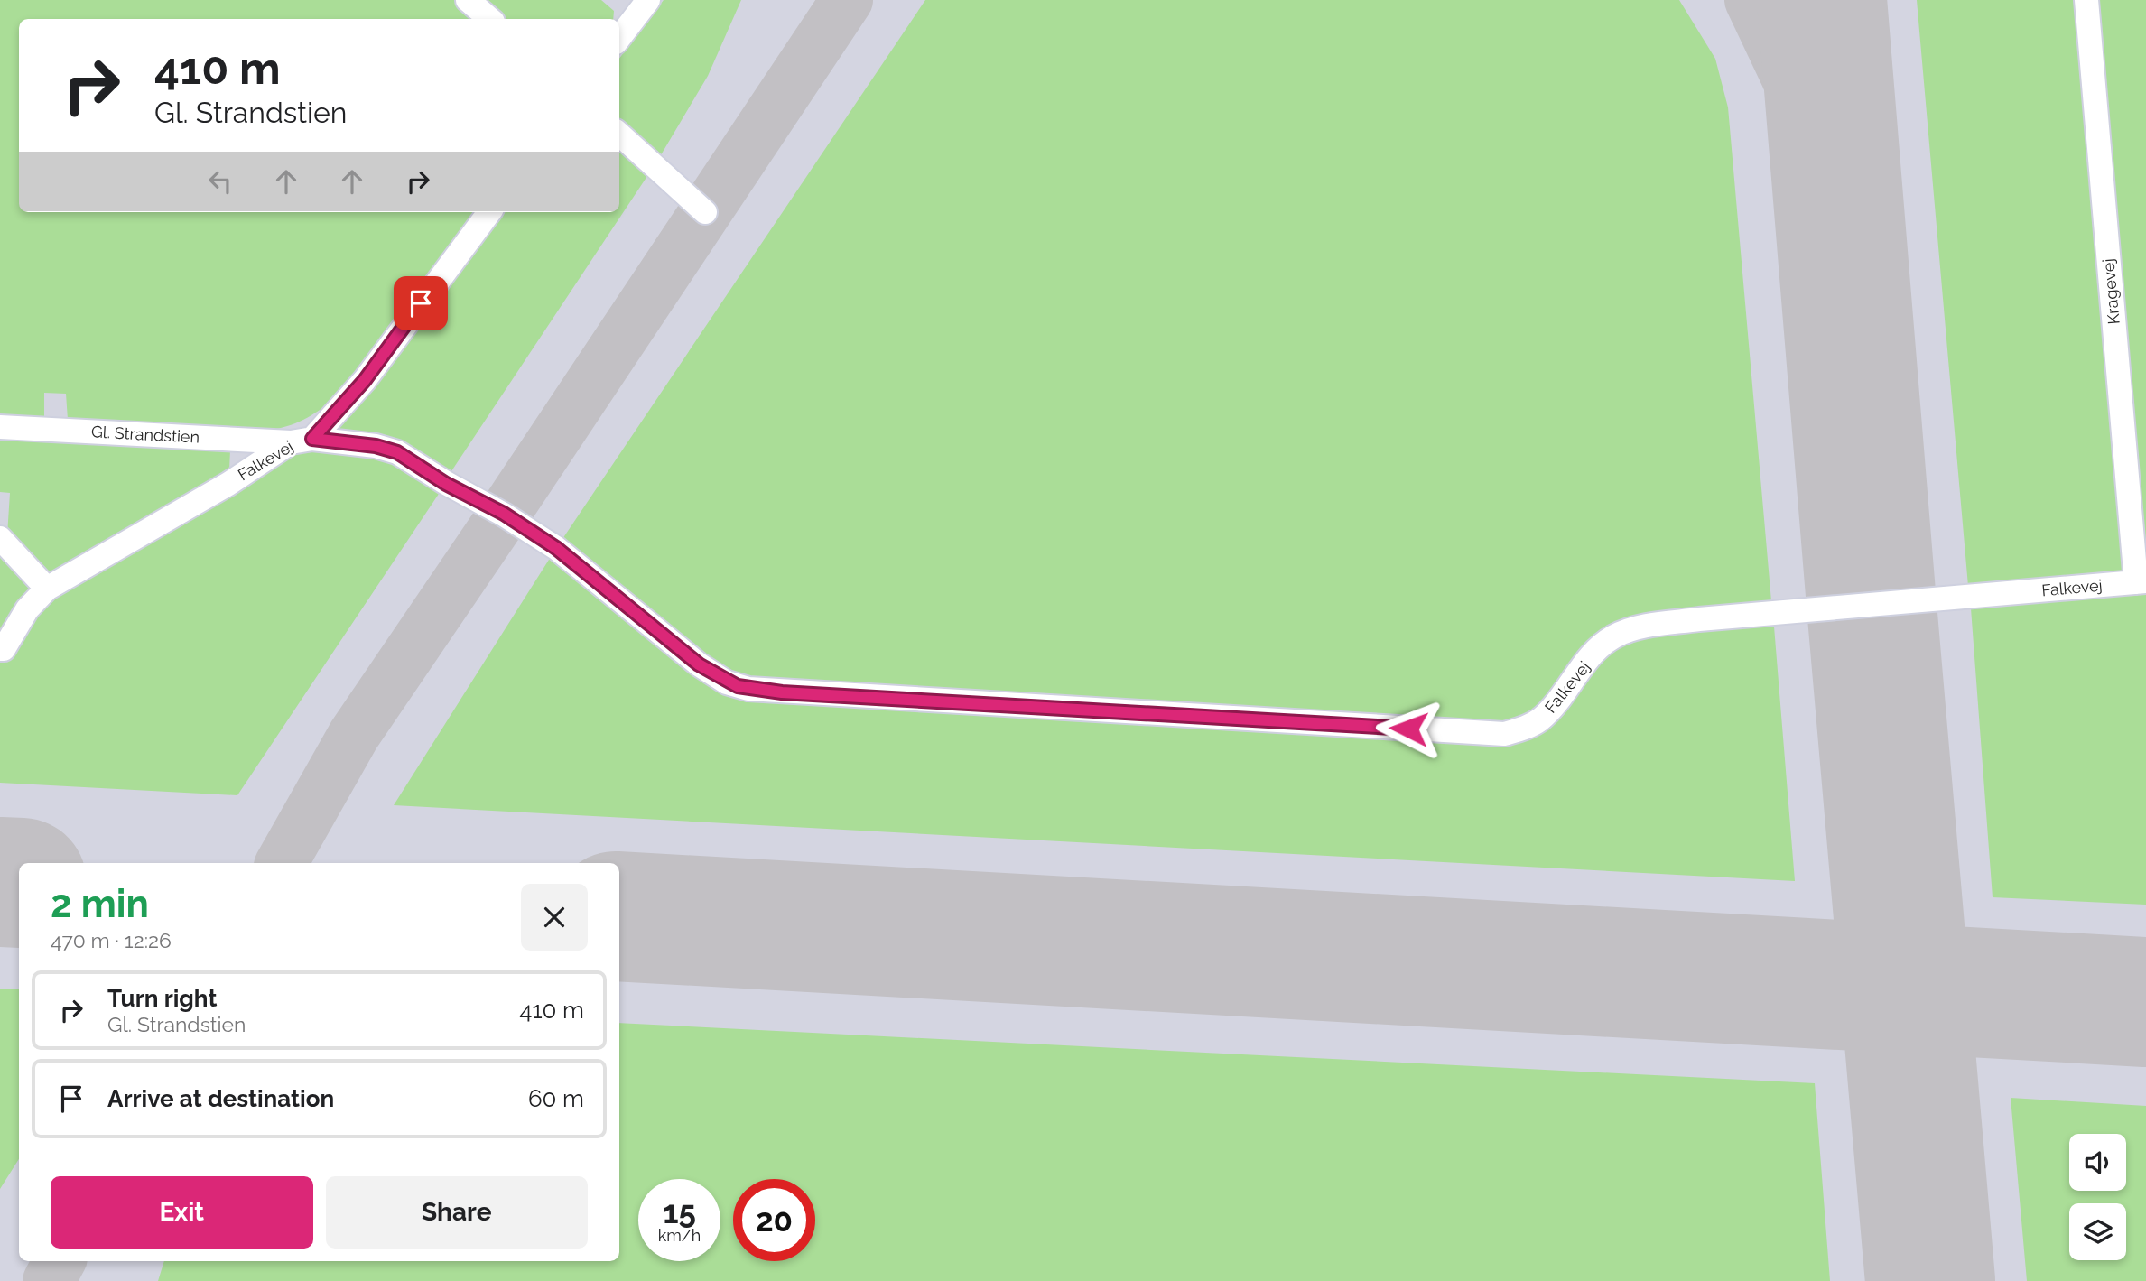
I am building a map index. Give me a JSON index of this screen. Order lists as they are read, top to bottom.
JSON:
{
  "streets": {
    "lane": ["Kragevej", "Gl. Strandstien", "Falkevej"]
  },
  "crossings": [
    ["Kragevej", "Falkevej"],
    ["Gl. Strandstien", "Falkevej"]
  ],
  "page": {
    "turn": ["410 m", "Gl. Strandstien"],
    "heading": ["2 min", "470 m · 12:26"],
    "list": [
      {
        "name": "Turn right",
        "note": "Gl. Strandstien",
        "value": "410 m"
      },
      {
        "name": "Arrive at destination",
        "value": "60 m"
      }
    ],
    "buttons": ["Exit", "Share"],
    "speed": "15 km/h",
    "limit": "20"
  }
}
